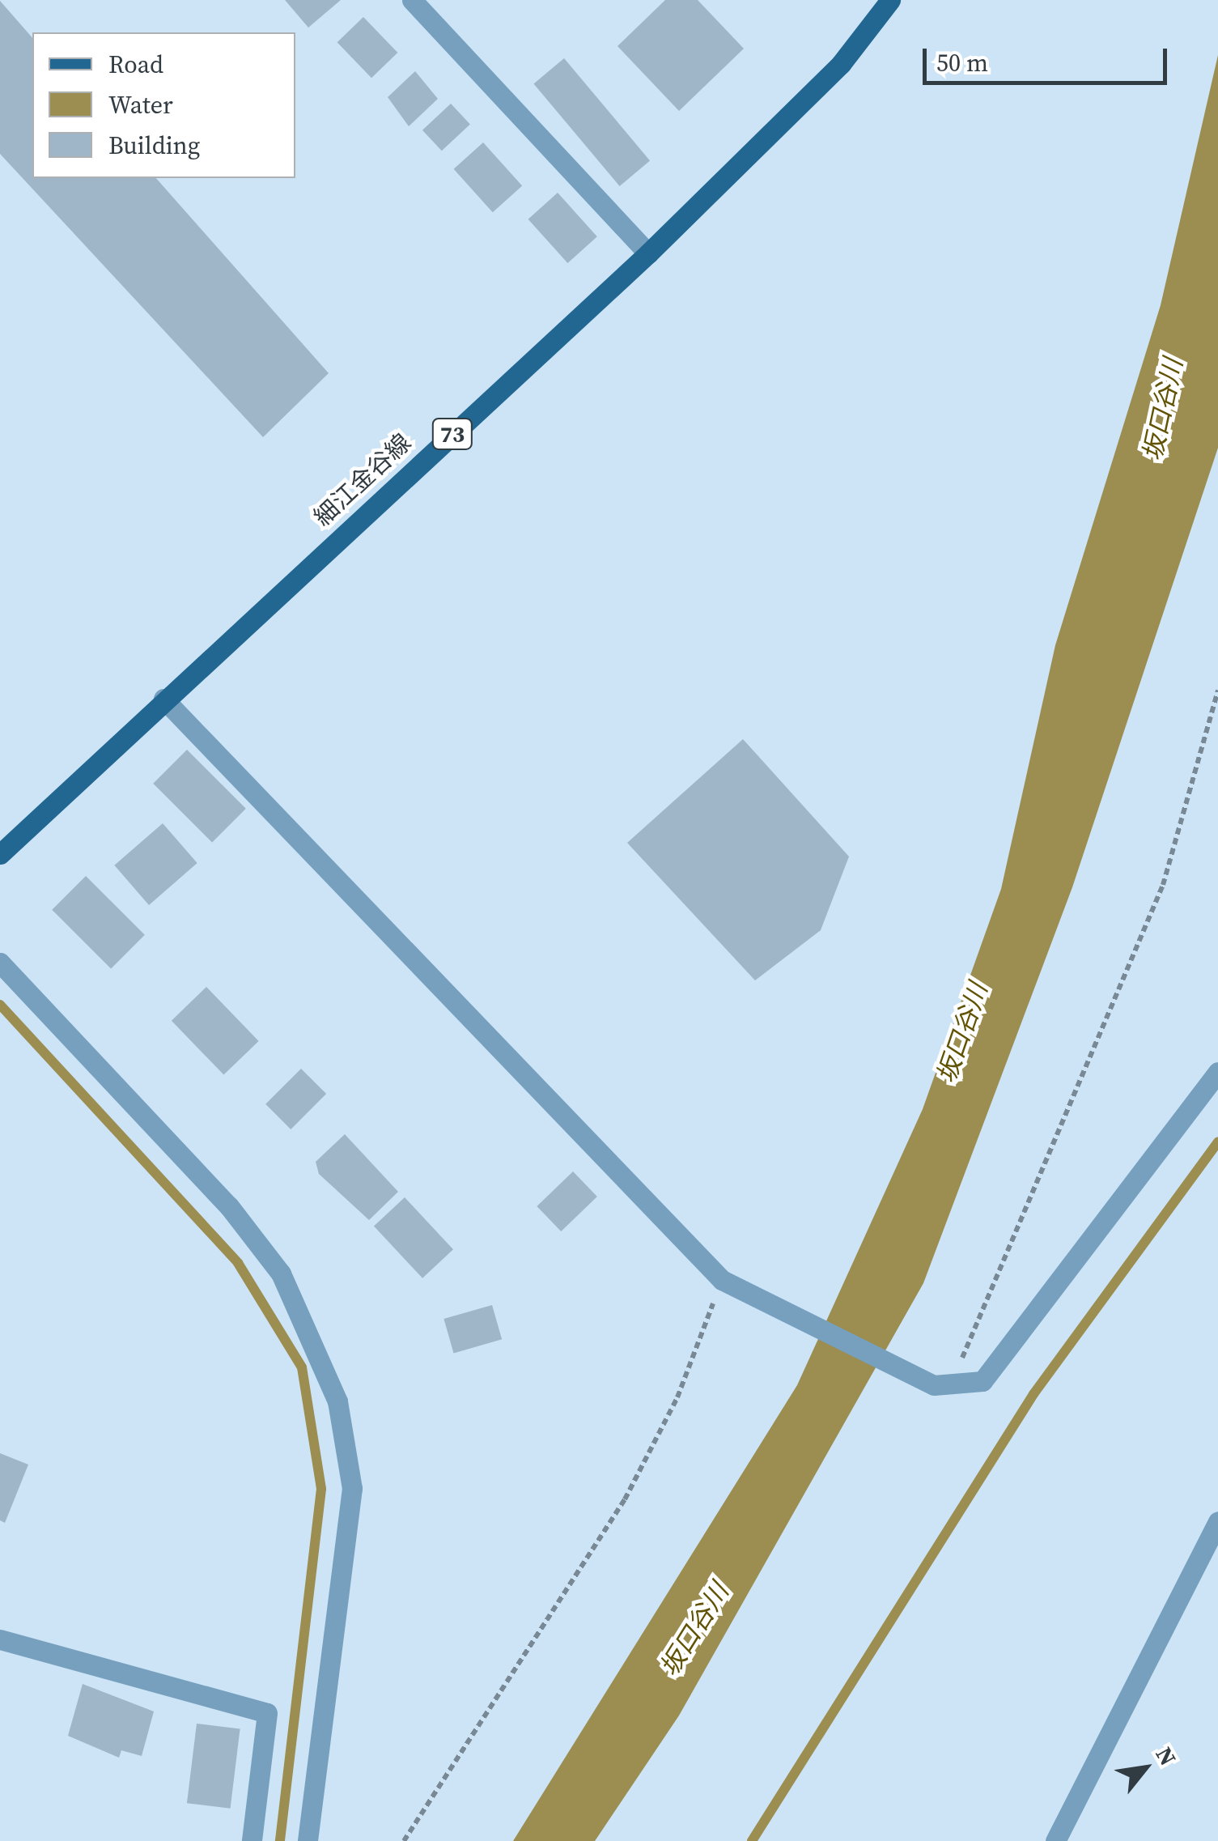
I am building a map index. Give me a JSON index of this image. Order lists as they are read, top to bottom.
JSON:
{
  "streets": {
    "main road": ["73", "細江金谷線"]
  },
  "water": ["坂口谷川"],
  "legend": ["Road", "Water", "Building"],
  "scale_bar": "50 m",
  "north": "top right"
}
